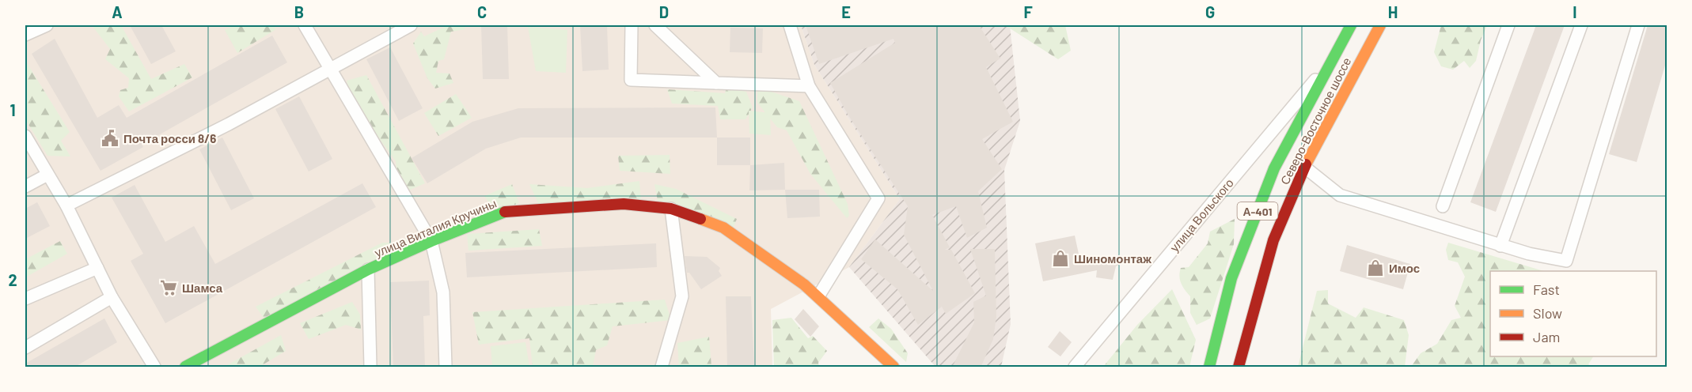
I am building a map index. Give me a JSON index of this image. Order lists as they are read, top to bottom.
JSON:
{
  "streets": {
    "street": [
      "Северо-Восточное шоссе",
      "А-401",
      "улица Вольского",
      "улица Виталия Кручины"
    ]
  },
  "crossings": [
    ["Северо-Восточное шоссе", "улица Вольского"]
  ],
  "places": {
    "public building": ["Почта росси 8/6"],
    "shop": ["Шиномонтаж", "Имос"],
    "supermarket": ["Шамса"]
  },
  "legend": ["Fast", "Slow", "Jam"],
  "grid": {
    "columns": [
      "A",
      "B",
      "C",
      "D",
      "E",
      "F",
      "G",
      "H",
      "I"
    ],
    "rows": ["1", "2"]
  }
}
